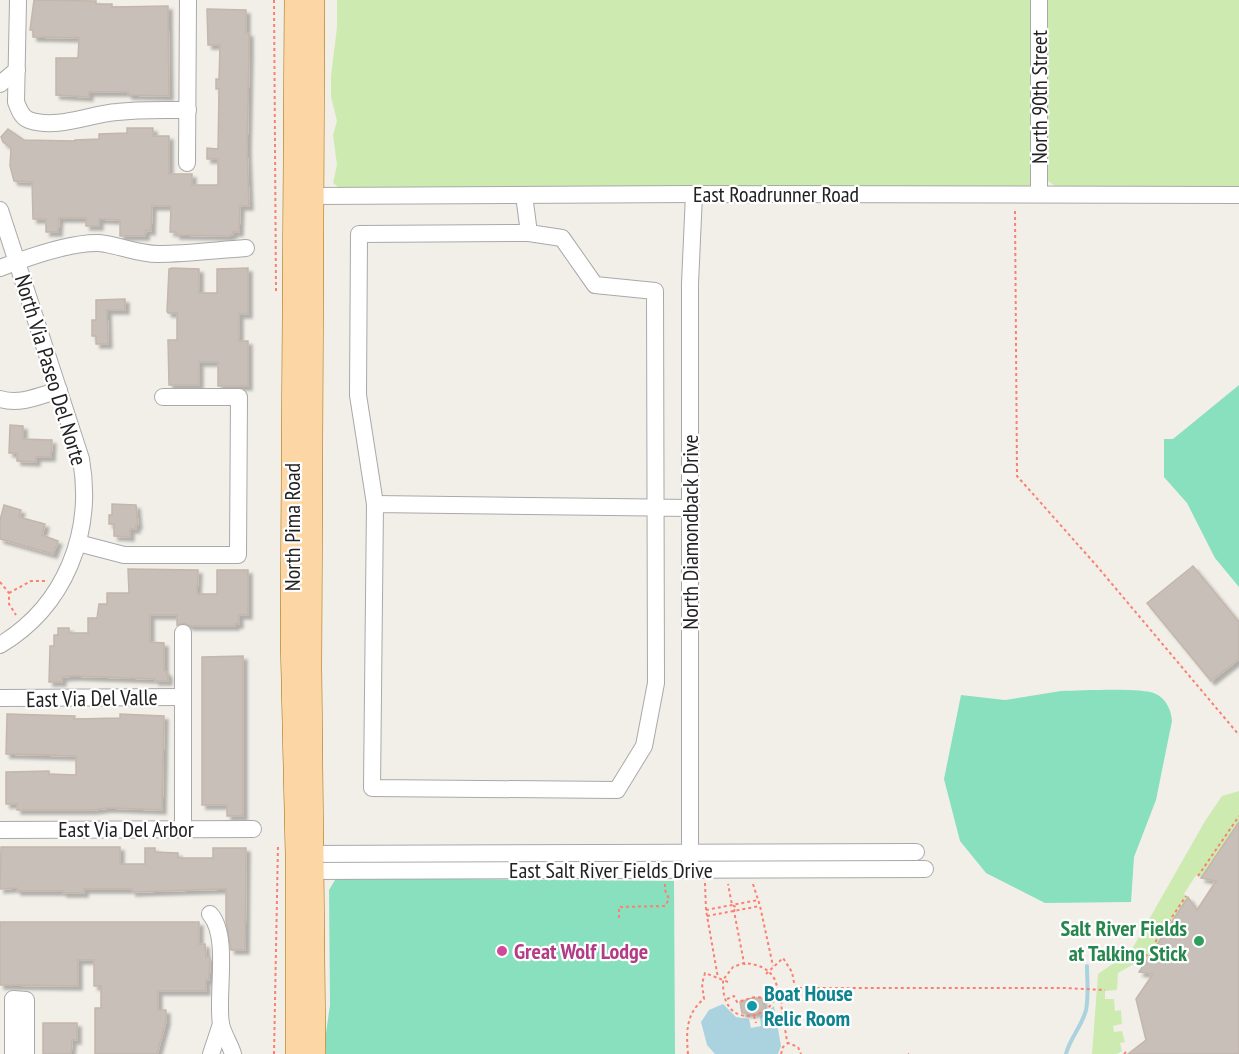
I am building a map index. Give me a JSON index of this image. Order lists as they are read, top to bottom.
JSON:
{
  "streets": {
    "main road": ["North Pima Road"],
    "street": [
      "North 90th Street",
      "East Roadrunner Road",
      "North Via Paseo Del Norte",
      "North Diamondback Drive",
      "East Via Del Valle",
      "East Via Del Arbor",
      "East Salt River Fields Drive"
    ]
  },
  "crossings": [
    ["North 90th Street", "East Roadrunner Road"],
    ["East Roadrunner Road", "North Pima Road"],
    ["East Roadrunner Road", "North Diamondback Drive"],
    ["North Pima Road", "East Salt River Fields Drive"],
    ["North Diamondback Drive", "East Salt River Fields Drive"]
  ],
  "places": ["Salt River Fields at Talking Stick", "Great Wolf Lodge", "Boat House Relic Room"]
}
